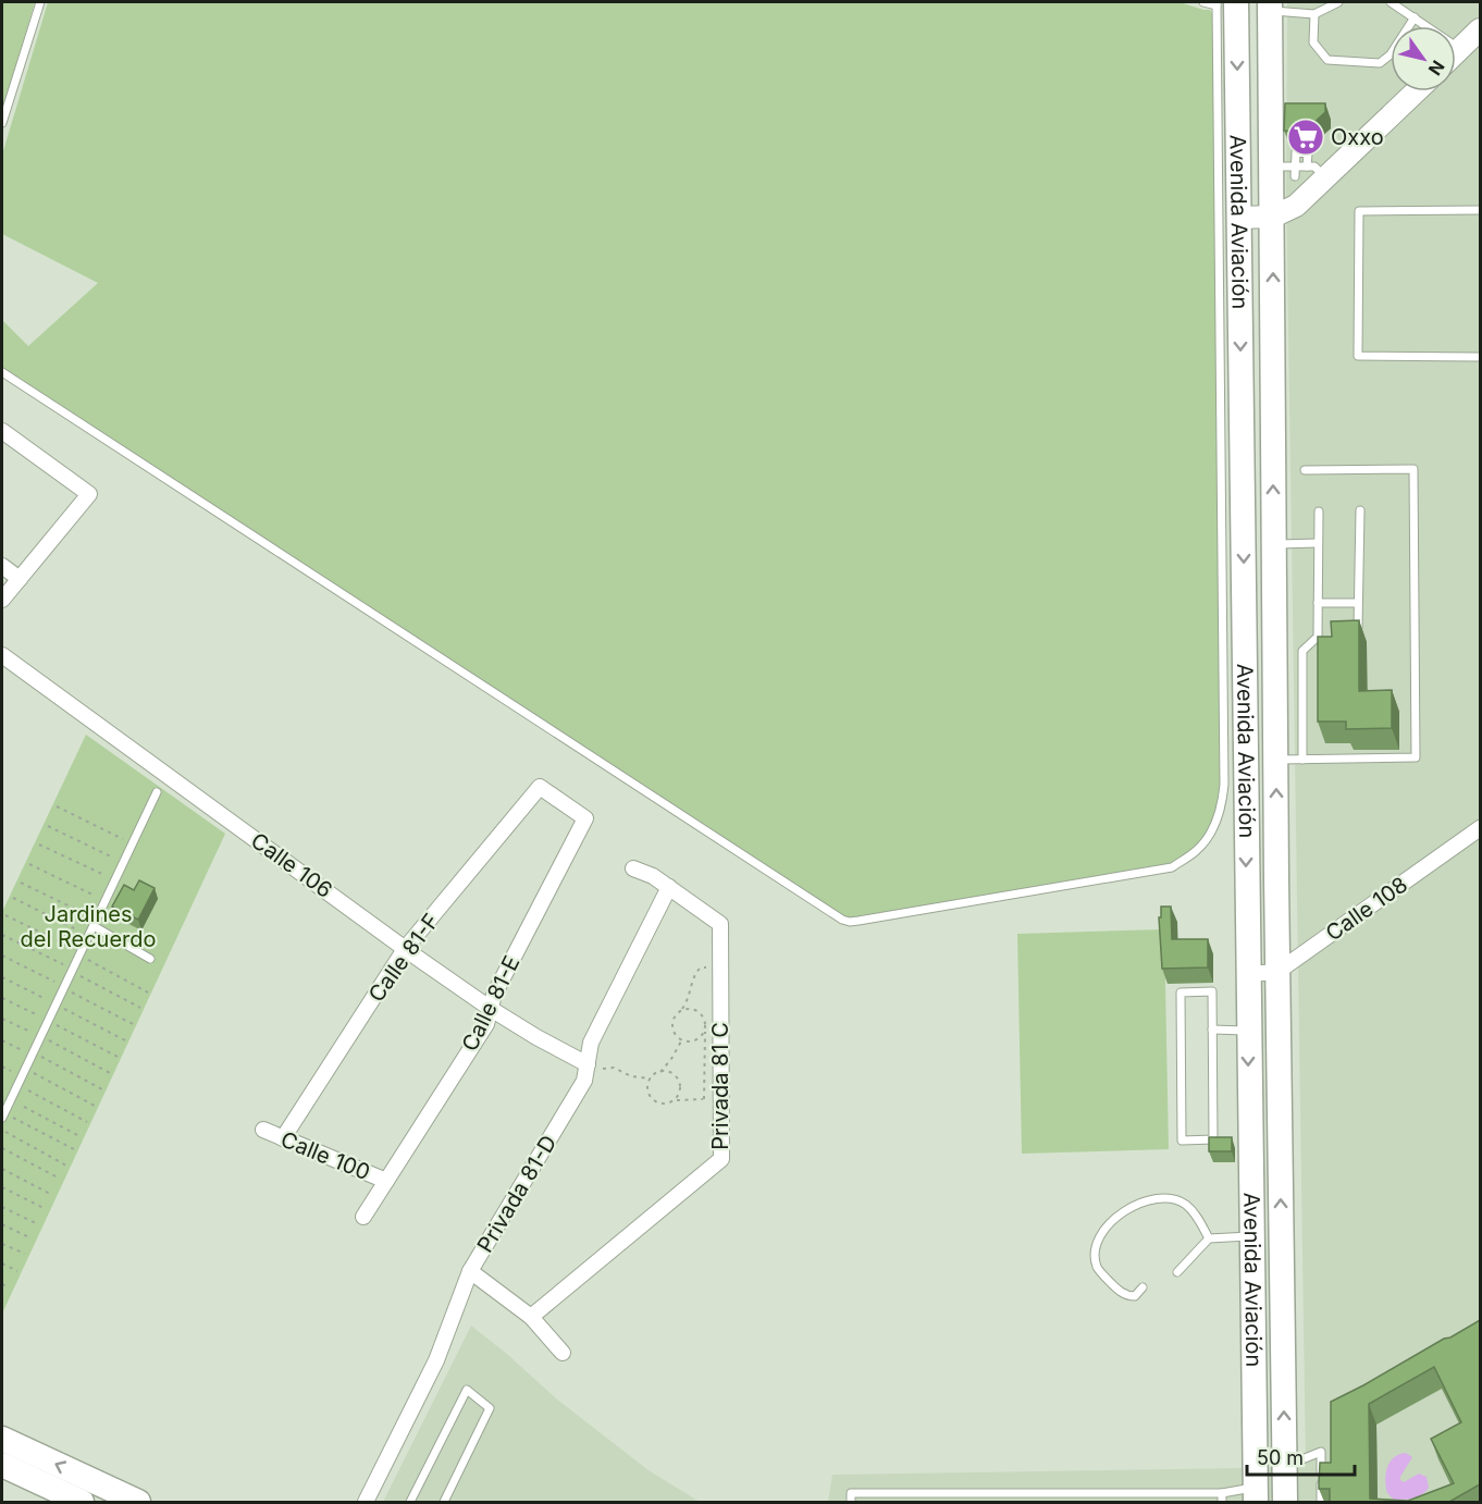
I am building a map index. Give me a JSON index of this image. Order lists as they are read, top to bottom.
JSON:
{
  "streets": {
    "main road": ["Avenida Aviación"],
    "street": [
      "Calle 106",
      "Calle 108",
      "Calle 81-F",
      "Calle 81-E",
      "Privada 81 C",
      "Calle 100",
      "Privada 81-D"
    ]
  },
  "crossings": [
    ["Avenida Aviación", "Calle 108"],
    ["Calle 106", "Calle 81-F"],
    ["Calle 106", "Calle 81-E"],
    ["Calle 106", "Privada 81-D"],
    ["Calle 81-F", "Calle 81-E"],
    ["Calle 81-F", "Calle 100"],
    ["Calle 81-E", "Calle 100"],
    ["Privada 81 C", "Privada 81-D"]
  ],
  "parks": ["Jardines del Recuerdo"],
  "places": {
    "supermarket": ["Oxxo"]
  },
  "scale_bar": "50 m",
  "north": "bottom right"
}
